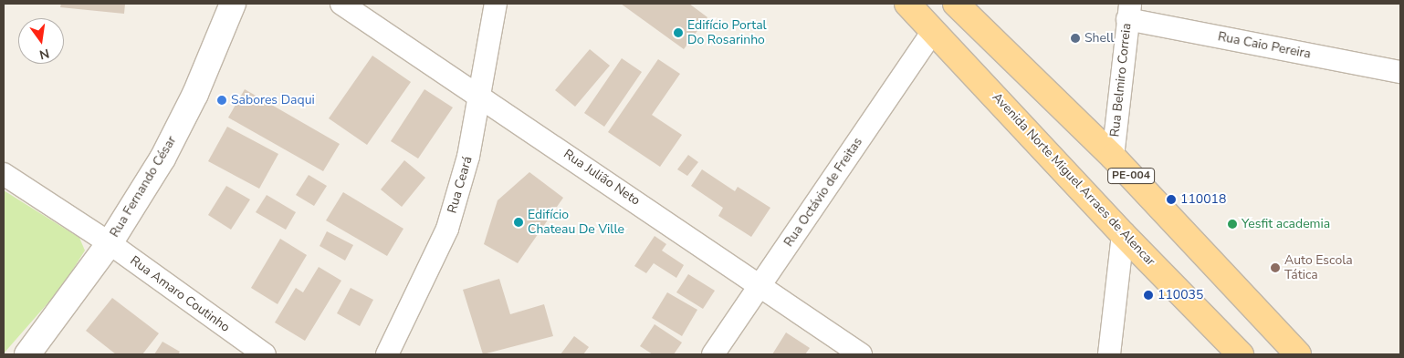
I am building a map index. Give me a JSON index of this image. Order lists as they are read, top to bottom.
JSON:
{
  "streets": {
    "main road": ["PE-004", "Avenida Norte Miguel Arraes de Alencar"],
    "street": [
      "Rua Caio Pereira",
      "Rua Belmiro Correia",
      "Rua Julião Neto",
      "Rua Ceará",
      "Rua Fernando César",
      "Rua Octávio de Freitas",
      "Rua Amaro Coutinho"
    ]
  },
  "crossings": [
    ["Rua Caio Pereira", "Rua Belmiro Correia"],
    ["Rua Belmiro Correia", "PE-004"],
    ["Rua Julião Neto", "Rua Ceará"],
    ["Rua Julião Neto", "Rua Octávio de Freitas"],
    ["Avenida Norte Miguel Arraes de Alencar", "Rua Octávio de Freitas"],
    ["Rua Fernando César", "Rua Amaro Coutinho"]
  ],
  "places": [
    "Edifício Portal Do Rosarinho",
    "Shell",
    "Sabores Daqui",
    "110018",
    "Edifício Chateau De Ville",
    "Yesfit academia",
    "Auto Escola Tática",
    "110035"
  ],
  "north": "bottom"
}
